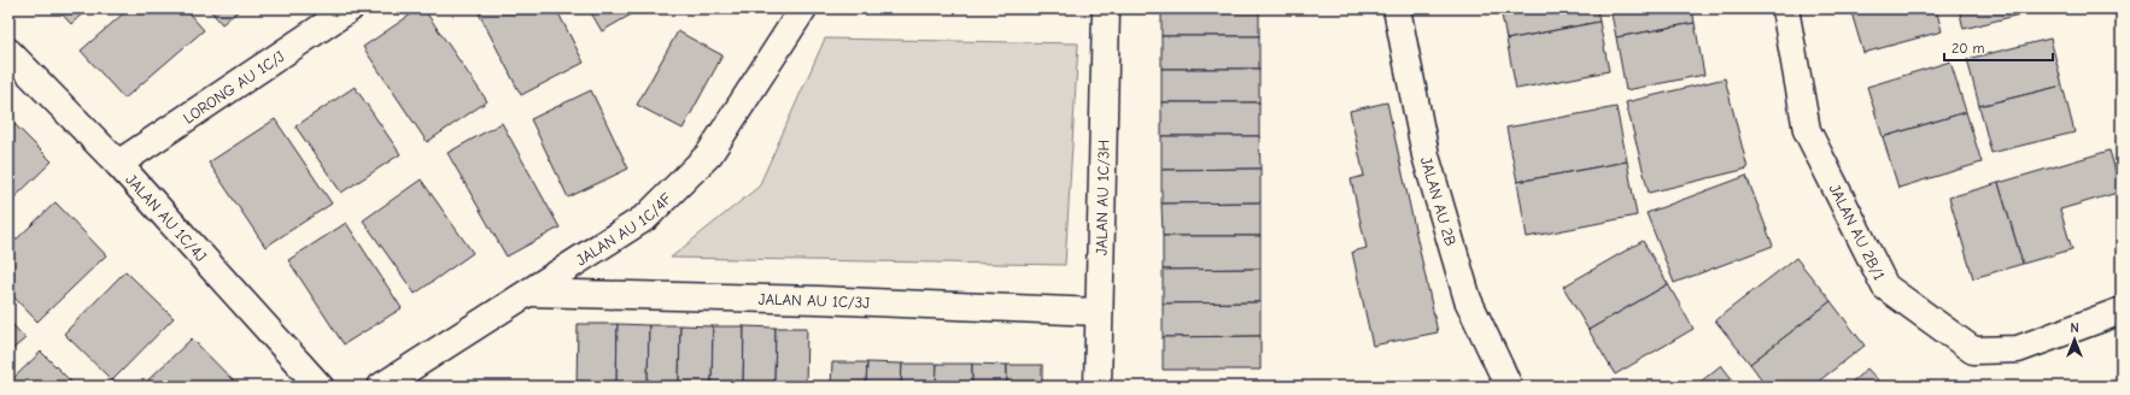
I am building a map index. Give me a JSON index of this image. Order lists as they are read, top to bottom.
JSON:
{
  "streets": {
    "street": [
      "LORONG AU 1C/J",
      "JALAN AU 1C/3H",
      "JALAN AU 2B",
      "JALAN AU 1C/4J",
      "JALAN AU 1C/4F",
      "JALAN AU 2B/1",
      "JALAN AU 1C/3J"
    ]
  },
  "crossings": [
    ["LORONG AU 1C/J", "JALAN AU 1C/4J"],
    ["JALAN AU 1C/3H", "JALAN AU 1C/3J"],
    ["JALAN AU 1C/4F", "JALAN AU 1C/3J"]
  ],
  "scale_bar": "20 m",
  "north": "top"
}
